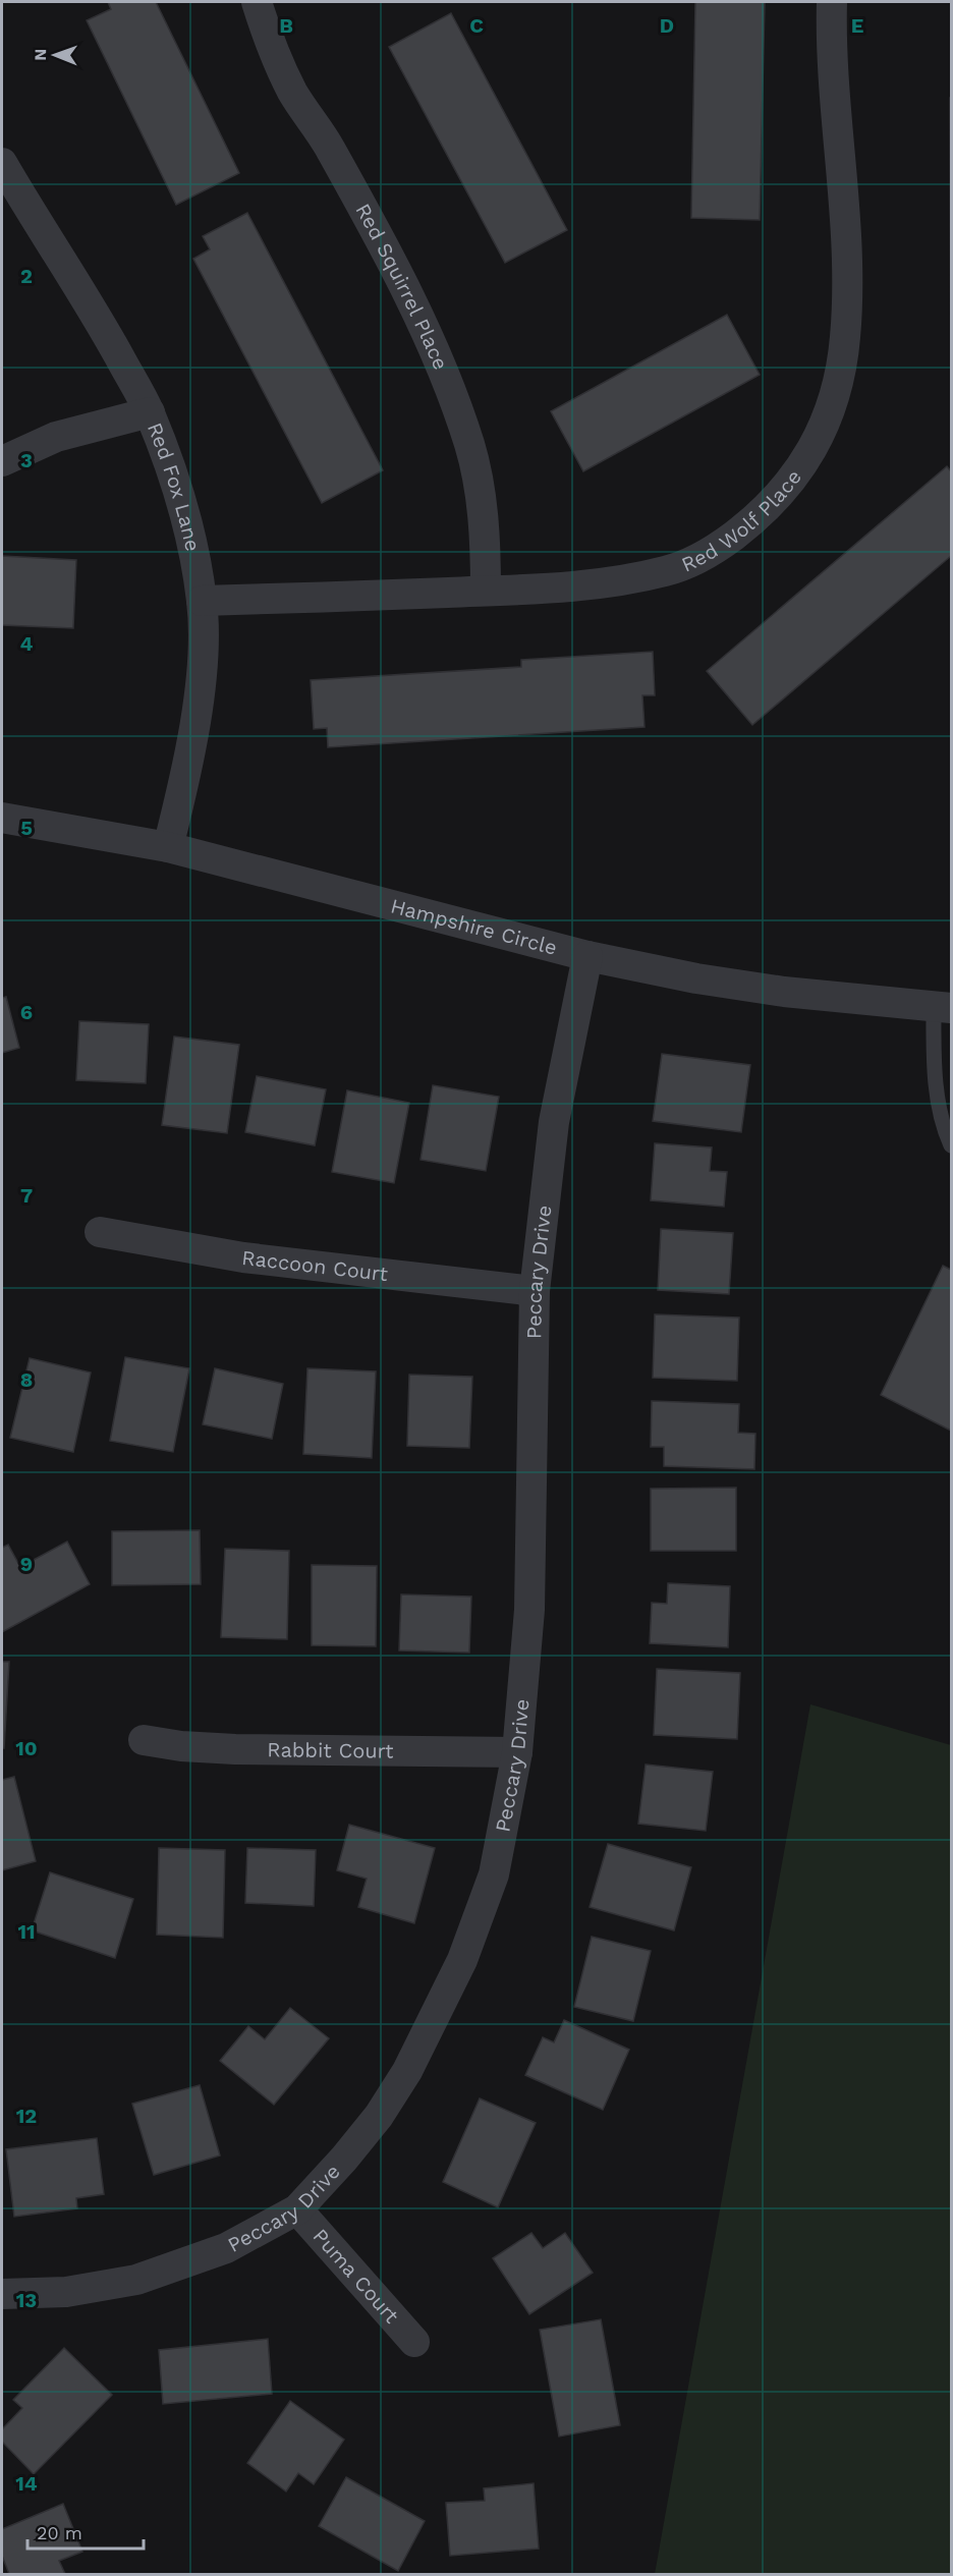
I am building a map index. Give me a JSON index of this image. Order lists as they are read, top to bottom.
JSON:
{
  "streets": {
    "street": [
      "Red Squirrel Place",
      "Red Fox Lane",
      "Red Wolf Place",
      "Hampshire Circle",
      "Raccoon Court",
      "Peccary Drive",
      "Rabbit Court",
      "Puma Court"
    ]
  },
  "crossings": [
    ["Red Squirrel Place", "Red Wolf Place"],
    ["Red Fox Lane", "Red Wolf Place"],
    ["Red Fox Lane", "Hampshire Circle"],
    ["Hampshire Circle", "Peccary Drive"],
    ["Raccoon Court", "Peccary Drive"],
    ["Peccary Drive", "Rabbit Court"],
    ["Peccary Drive", "Puma Court"]
  ],
  "scale_bar": "20 m",
  "north": "left",
  "grid": {
    "columns": [
      "B",
      "C",
      "D",
      "E"
    ],
    "rows": [
      "2",
      "3",
      "4",
      "5",
      "6",
      "7",
      "8",
      "9",
      "10",
      "11",
      "12",
      "13",
      "14"
    ]
  }
}
